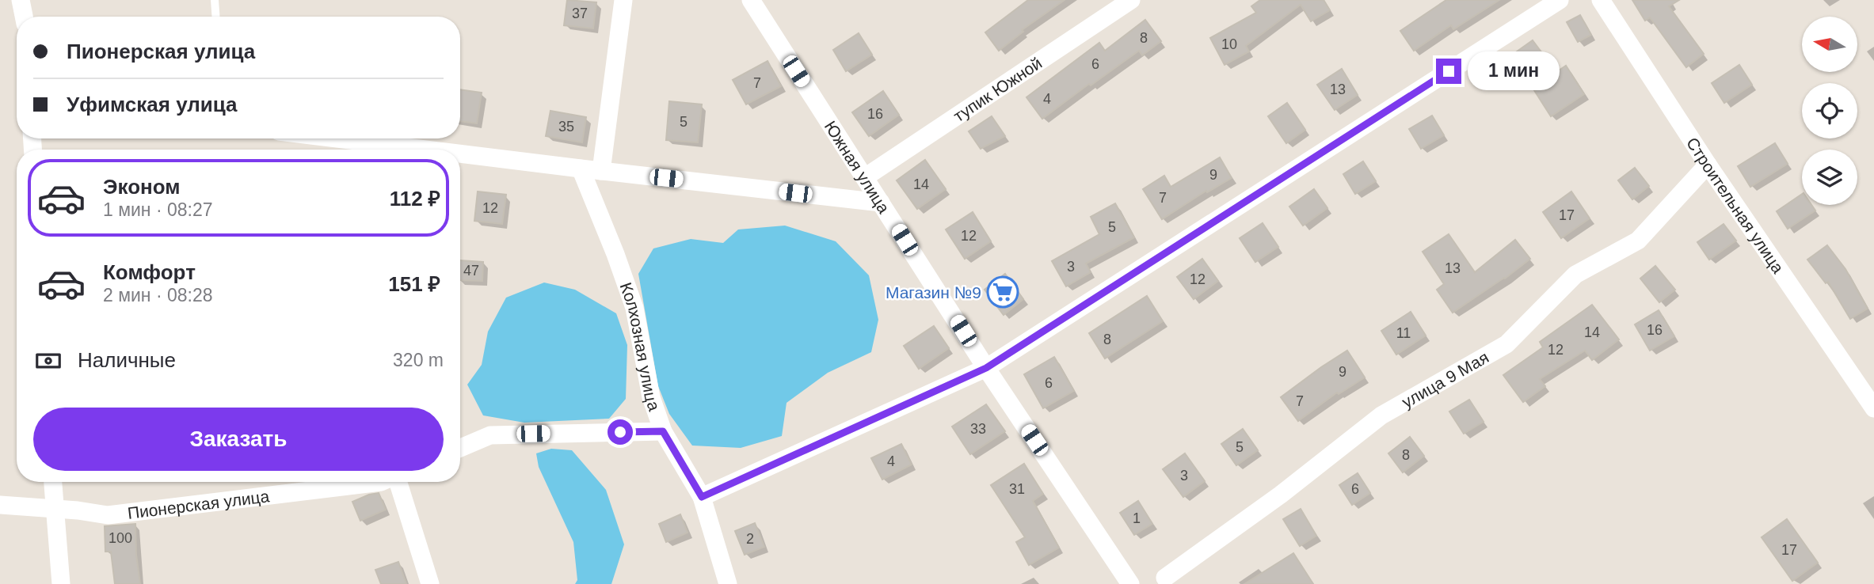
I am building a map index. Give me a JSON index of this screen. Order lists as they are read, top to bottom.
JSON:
{
  "streets": {
    "street": [
      "тупик Южной",
      "Южная улица",
      "Строительная улица",
      "Колхозная улица",
      "улица 9 Мая",
      "Пионерская улица"
    ]
  },
  "crossings": [
    ["тупик Южной", "Южная улица"],
    ["Строительная улица", "улица 9 Мая"]
  ],
  "places": {
    "supermarket": ["Магазин №9"]
  },
  "house_numbers": [
    "37",
    "8",
    "10",
    "6",
    "7",
    "13",
    "4",
    "16",
    "5",
    "35",
    "9",
    "14",
    "7",
    "12",
    "17",
    "5",
    "12",
    "3",
    "13",
    "47",
    "12",
    "16",
    "14",
    "11",
    "8",
    "12",
    "9",
    "6",
    "7",
    "33",
    "5",
    "8",
    "4",
    "3",
    "31",
    "6",
    "1",
    "100",
    "2",
    "17"
  ],
  "north": "left",
  "page": {
    "banner": ["Пионерская улица", "Уфимская улица"],
    "bubble": "1 мин",
    "list": [
      {
        "name": "Эконом",
        "note": "1 мин · 08:27",
        "value": "112 ₽"
      },
      {
        "name": "Комфорт",
        "note": "2 мин · 08:28",
        "value": "151 ₽"
      }
    ],
    "pay": ["Наличные", "320 m"],
    "buttons": "Заказать"
  }
}
